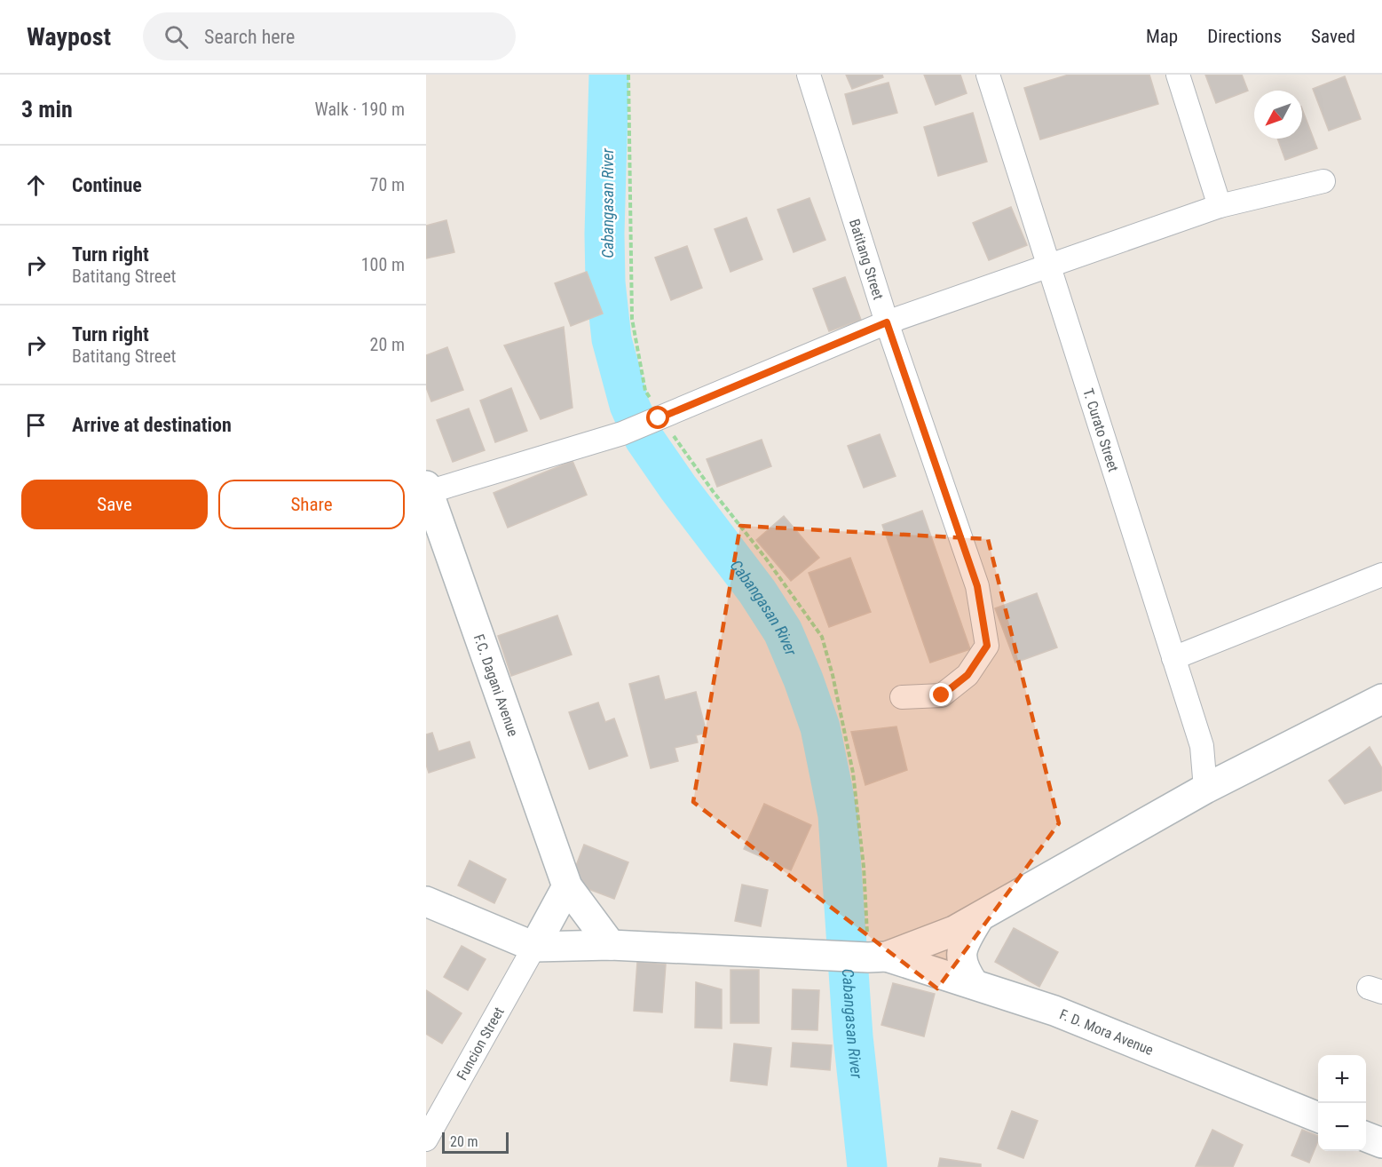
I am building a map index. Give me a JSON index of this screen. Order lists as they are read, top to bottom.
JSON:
{
  "streets": {
    "street": [
      "Batitang Street",
      "T. Curato Street",
      "F.C. Dagani Avenue",
      "F. D. Mora Avenue",
      "Funcion Street"
    ]
  },
  "water": ["Cabangasan River"],
  "scale_bar": "20 m",
  "north": "bottom left",
  "page": {
    "header": "Waypost",
    "search": "Search here",
    "nav": ["Map", "Directions", "Saved"],
    "heading": ["3 min", "Walk · 190 m"],
    "list": [
      ["Continue", "70 m"],
      ["Turn right", "Batitang Street", "100 m"],
      ["Turn right", "Batitang Street", "20 m"],
      "Arrive at destination"
    ],
    "buttons": ["Save", "Share"],
    "map_buttons": ["+", "−"],
    "scale": "20 m"
  }
}
